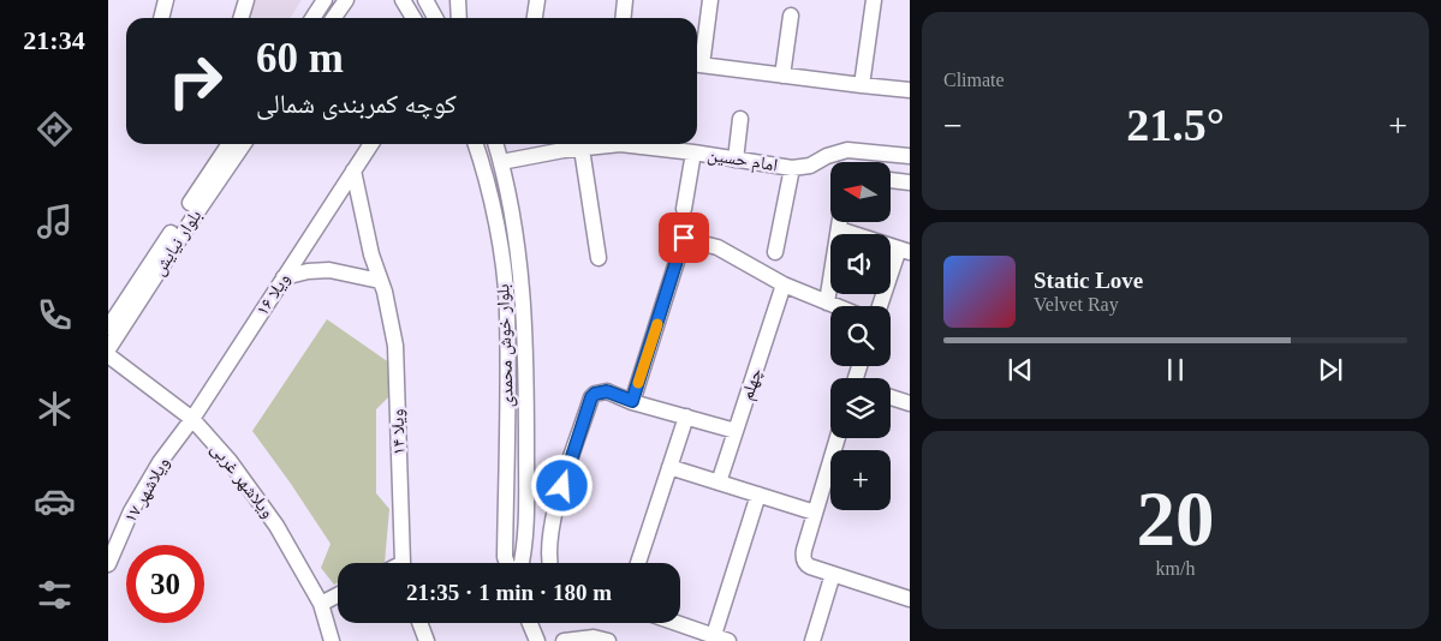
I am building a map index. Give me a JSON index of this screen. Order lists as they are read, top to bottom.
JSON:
{
  "streets": {
    "street": [
      "امام حسین",
      "بلوار نیایش",
      "۱۶ ویلا",
      "بلوار خوش محمدی",
      "چهلم",
      "۱۴ ویلا",
      "ویلاشهر غربی",
      "ویلاشهر ۱۷"
    ]
  },
  "crossings": [
    ["امام حسین", "بلوار خوش محمدی"],
    ["۱۶ ویلا", "۱۴ ویلا"],
    ["۱۶ ویلا", "ویلاشهر غربی"],
    ["۱۶ ویلا", "ویلاشهر ۱۷"],
    ["ویلاشهر غربی", "ویلاشهر ۱۷"]
  ],
  "north": "left",
  "page": {
    "tabs": "21:34",
    "tile": [
      "Climate",
      ["20", "km/h"]
    ],
    "turn": ["60 m", "کوچه کمربندی شمالی"],
    "heat": ["−", "21.5°", "+"],
    "map_buttons": "+",
    "song": ["Static Love", "Velvet Ray"],
    "limit": "30",
    "trip": "21:35 · 1 min · 180 m"
  }
}
